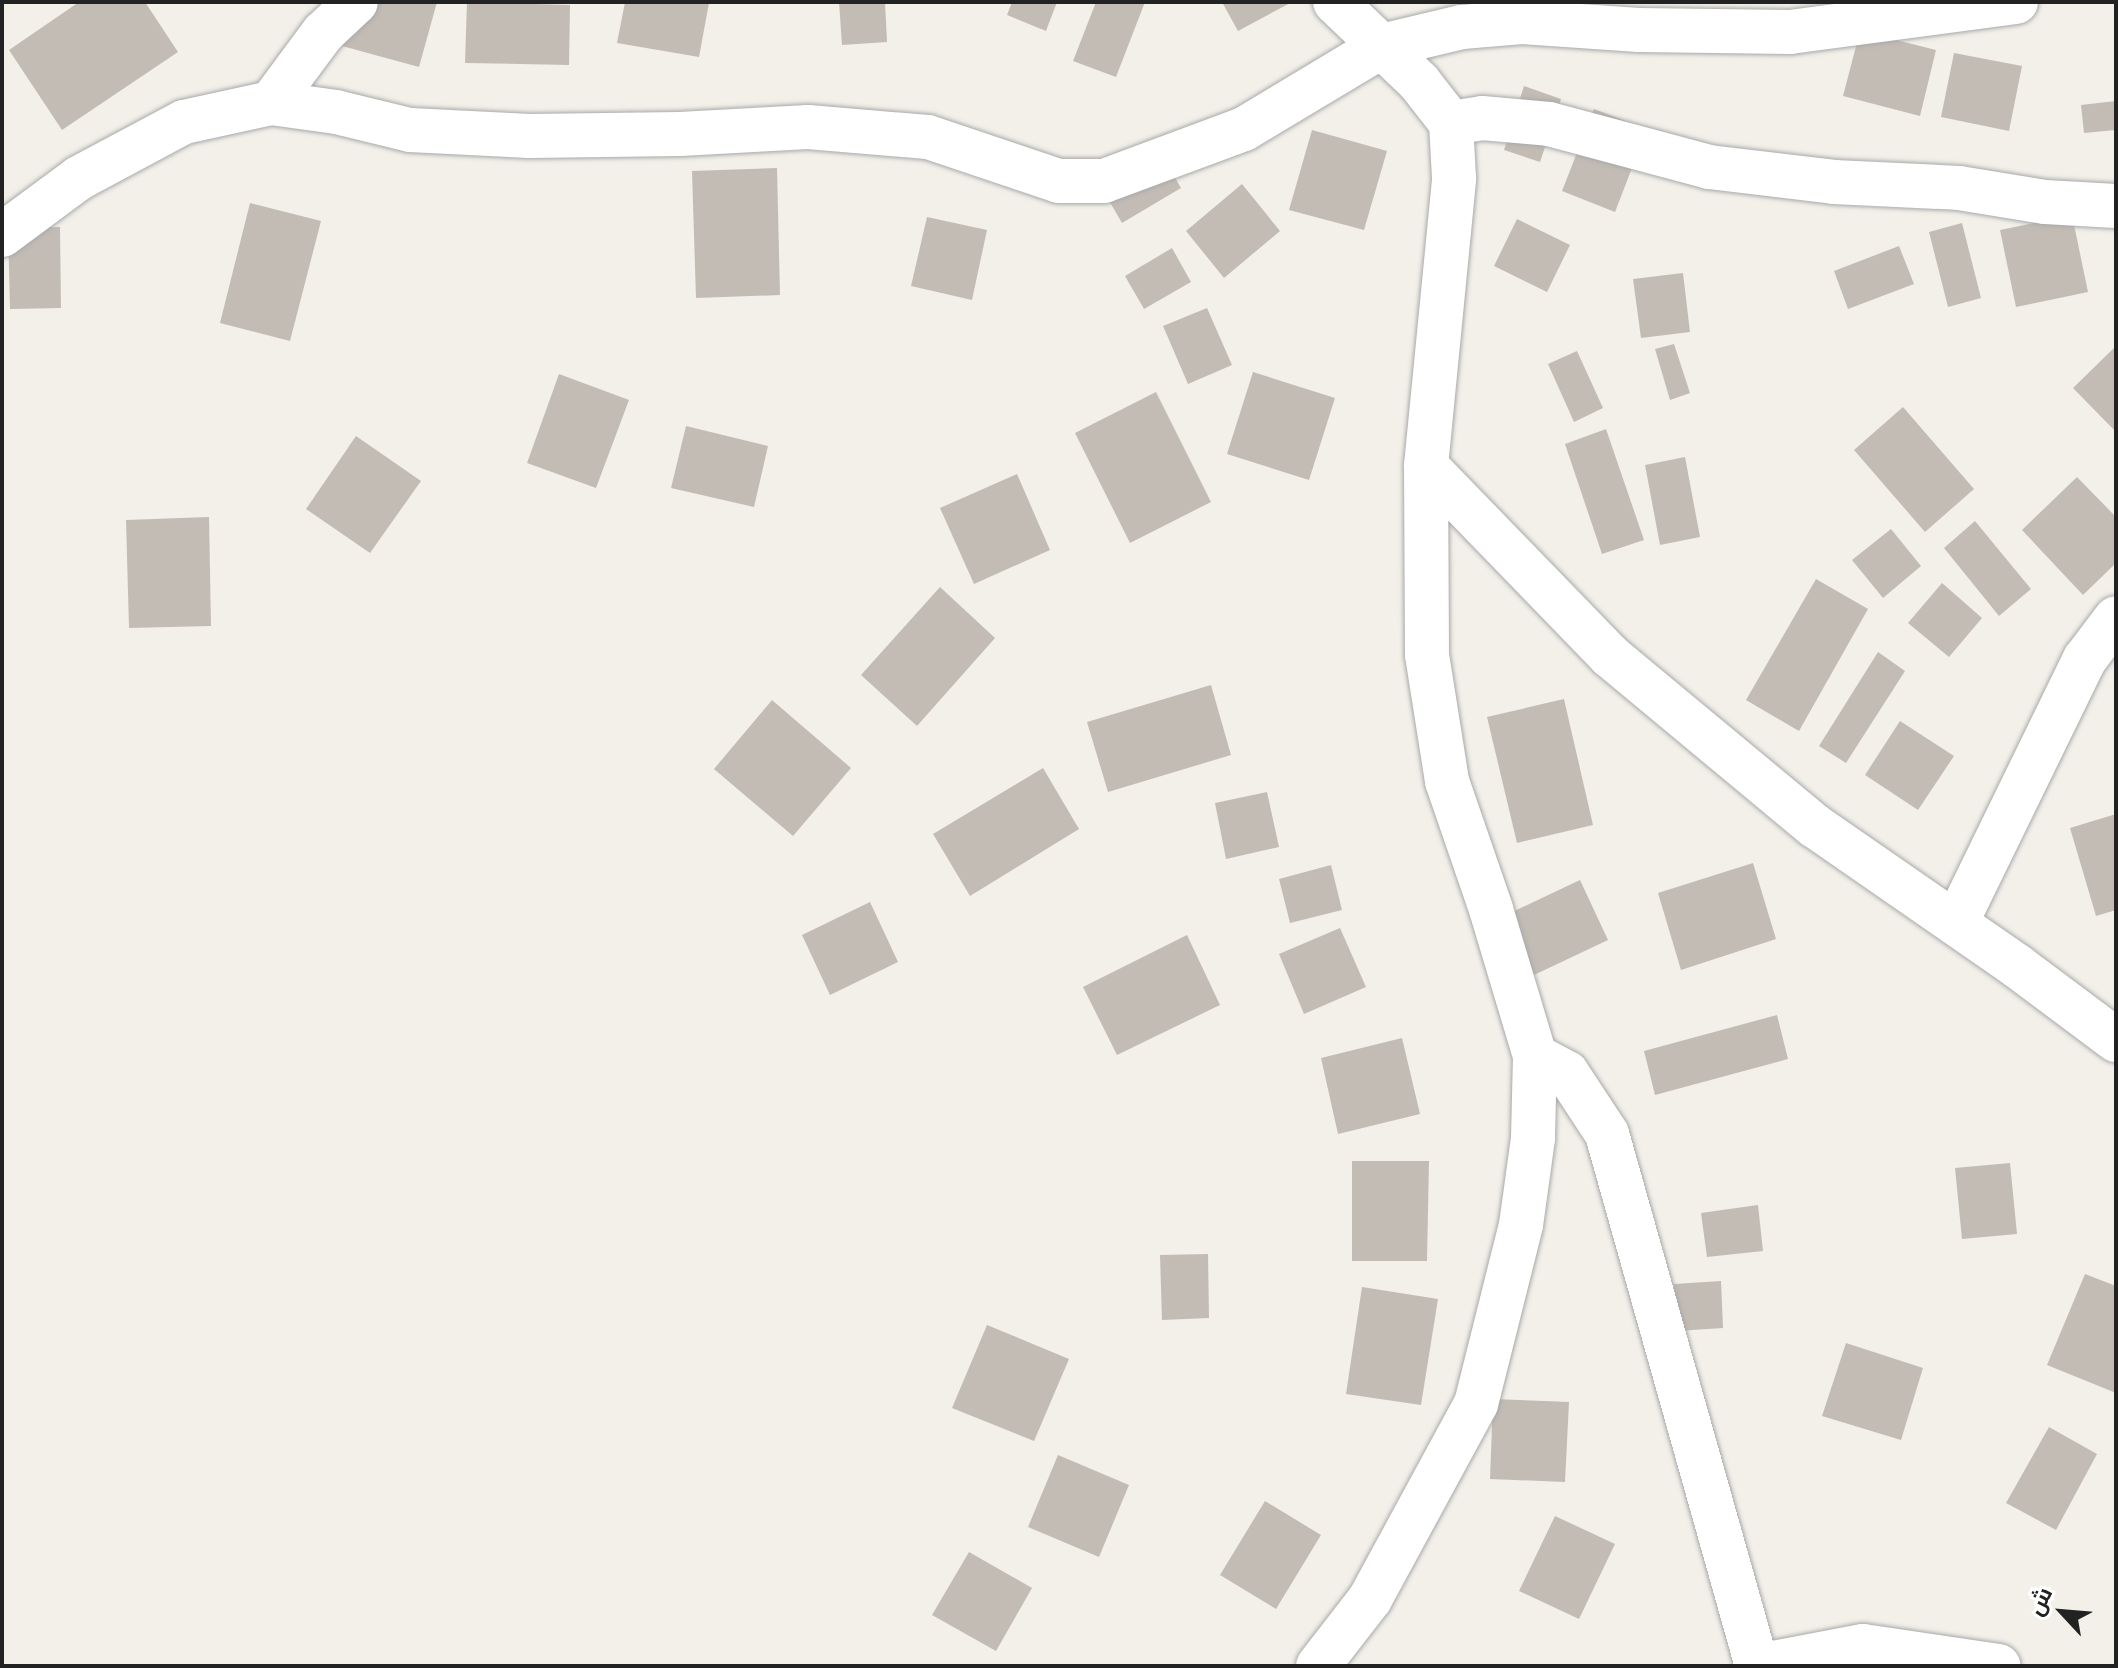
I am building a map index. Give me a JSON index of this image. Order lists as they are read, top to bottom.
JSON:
{
  "north": "top left"
}
